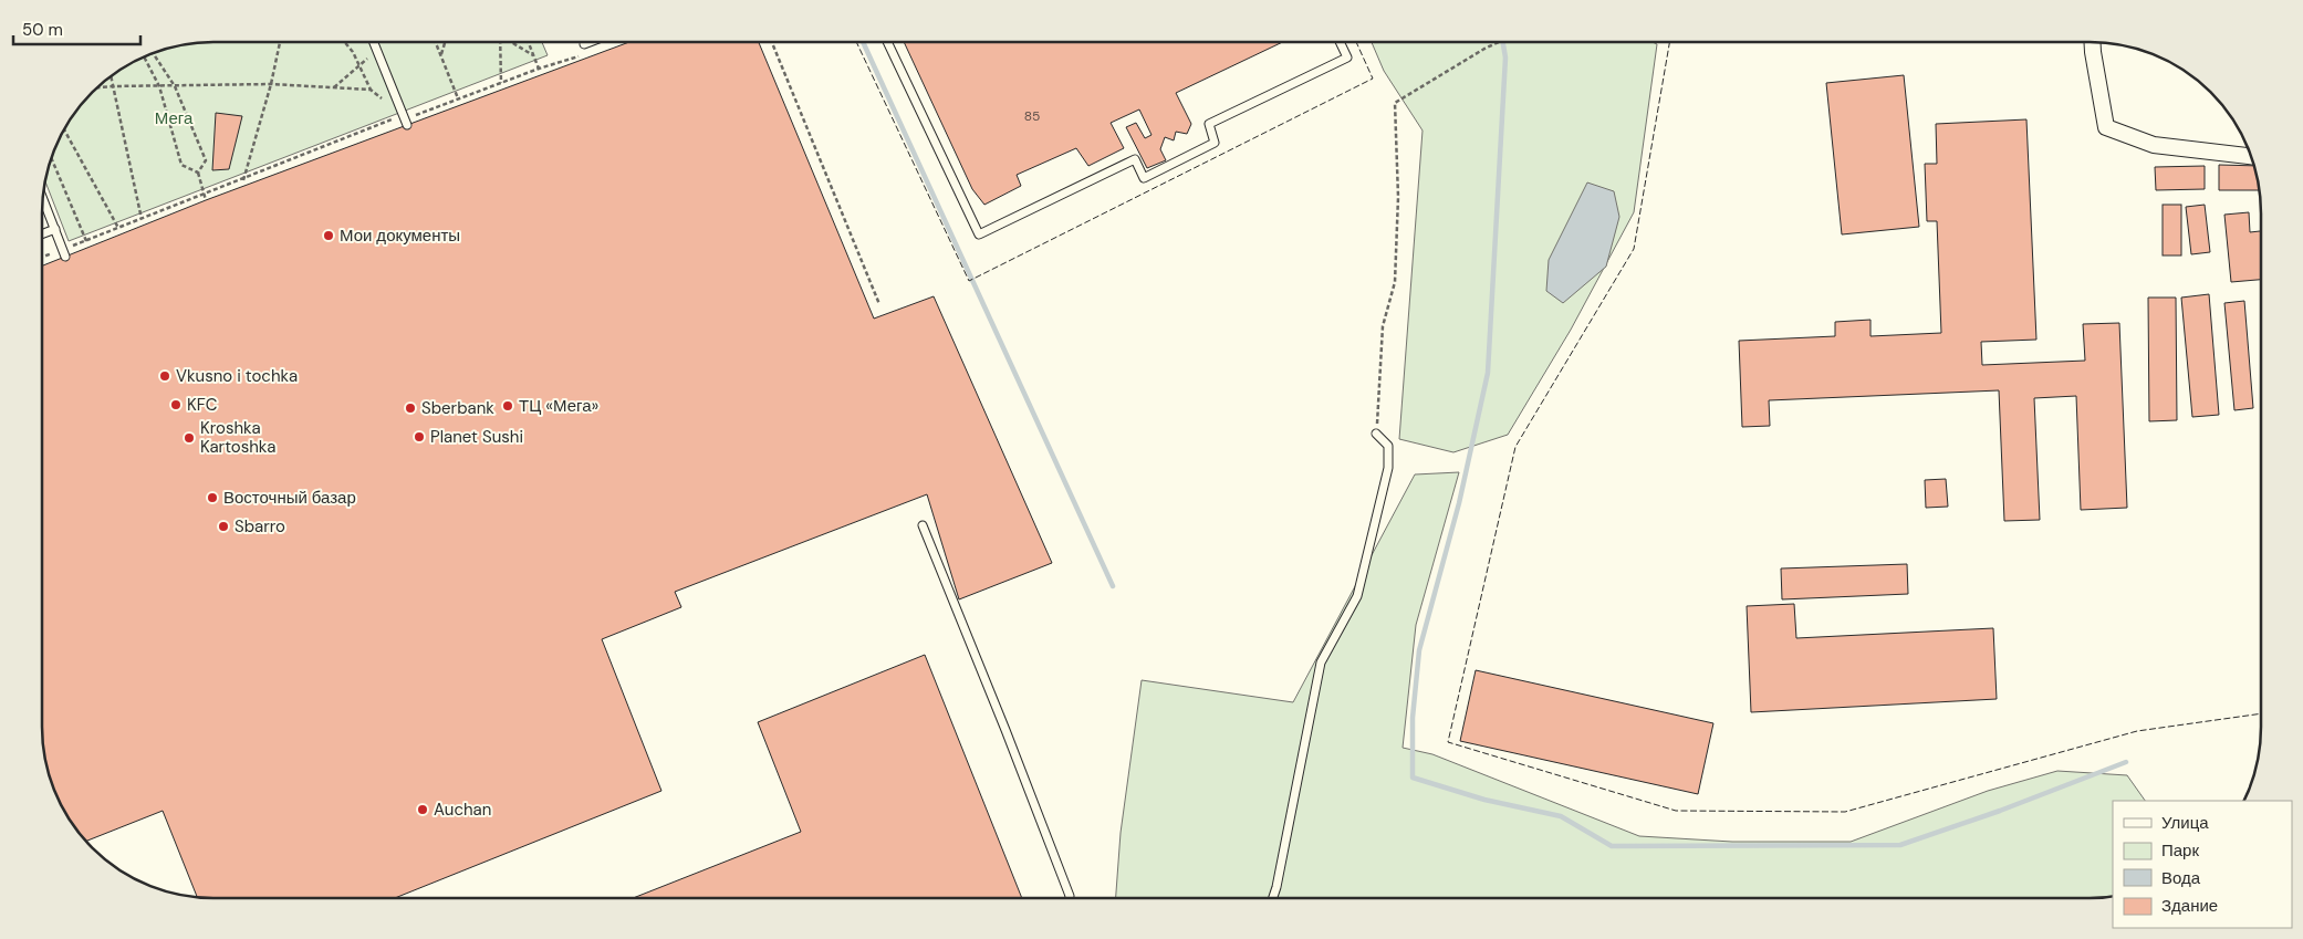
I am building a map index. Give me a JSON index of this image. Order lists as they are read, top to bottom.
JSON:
{
  "parks": ["Мега"],
  "places": [
    "Мои документы",
    "Vkusno i tochka",
    "KFC",
    "ТЦ «Мега»",
    "Sberbank",
    "Planet Sushi",
    "Kroshka Kartoshka",
    "Восточный базар",
    "Sbarro",
    "Auchan"
  ],
  "house_numbers": ["85"],
  "legend": [
    "Улица",
    "Парк",
    "Вода",
    "Здание"
  ],
  "scale_bar": "50 m"
}
